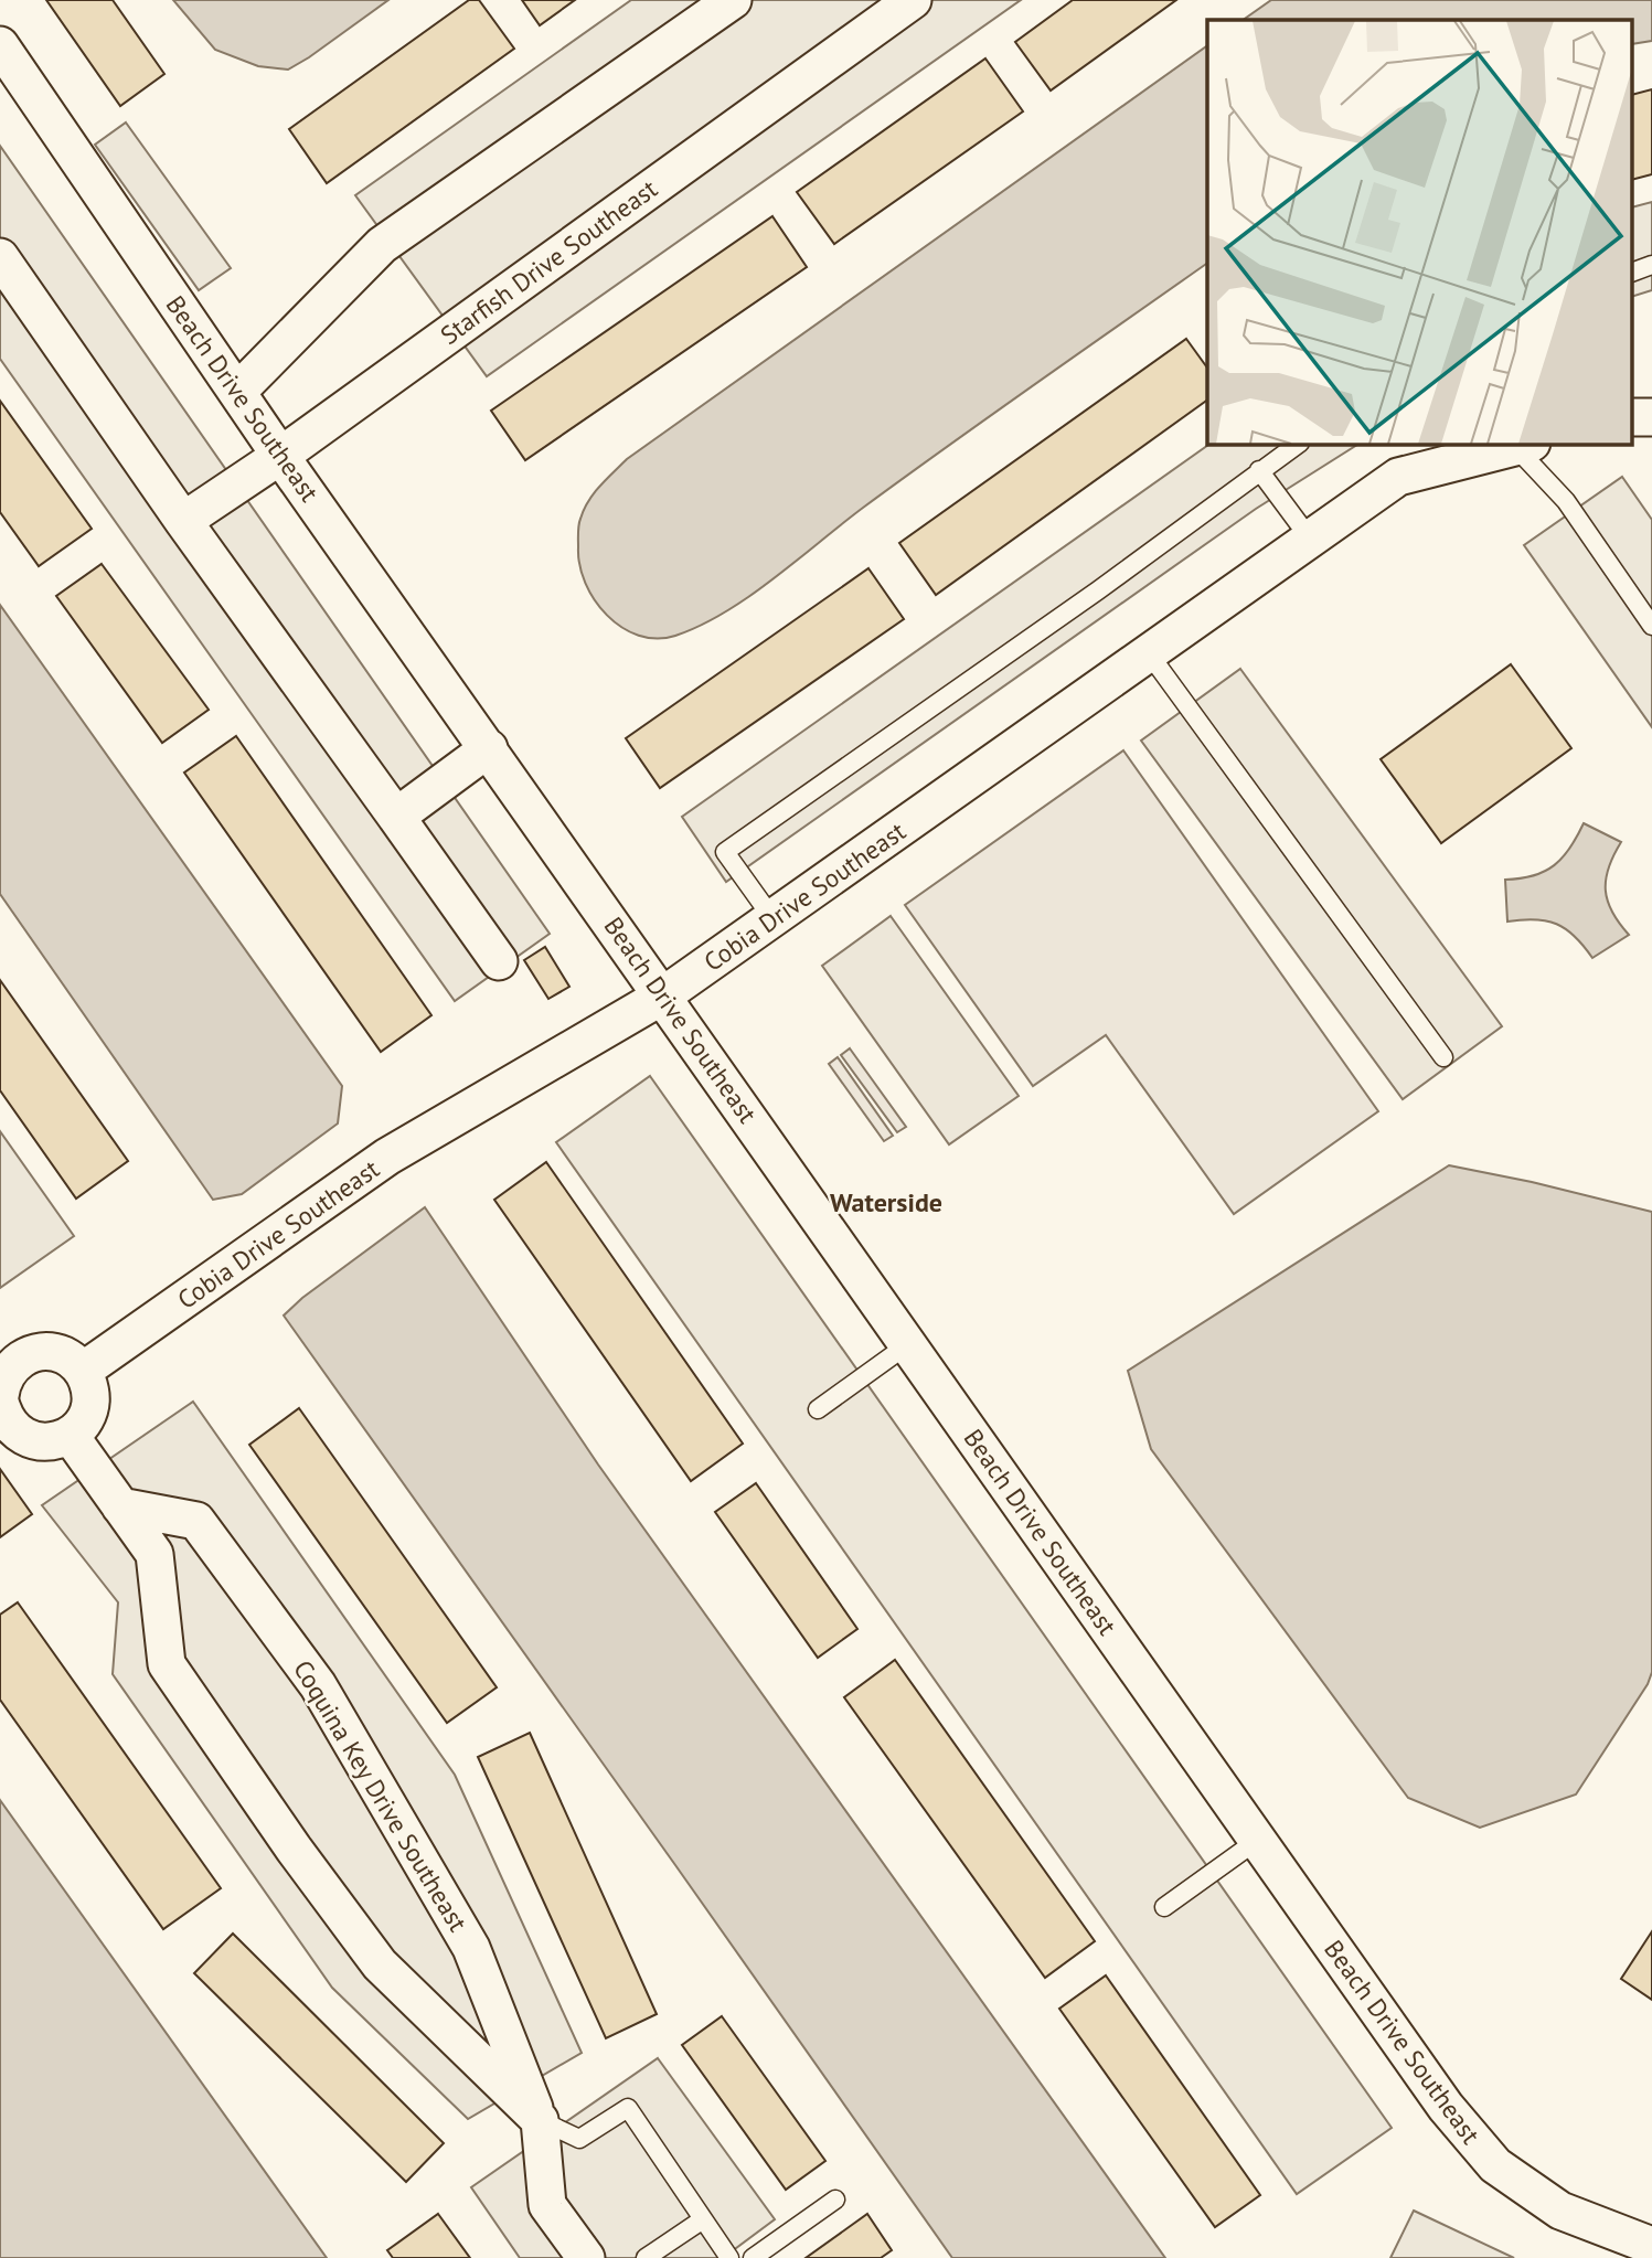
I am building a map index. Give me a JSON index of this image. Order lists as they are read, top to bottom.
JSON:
{
  "streets": {
    "street": [
      "Starfish Drive Southeast",
      "Beach Drive Southeast",
      "Cobia Drive Southeast",
      "Coquina Key Drive Southeast"
    ]
  },
  "crossings": [
    ["Starfish Drive Southeast", "Beach Drive Southeast"],
    ["Beach Drive Southeast", "Cobia Drive Southeast"]
  ],
  "districts": ["Waterside"]
}
